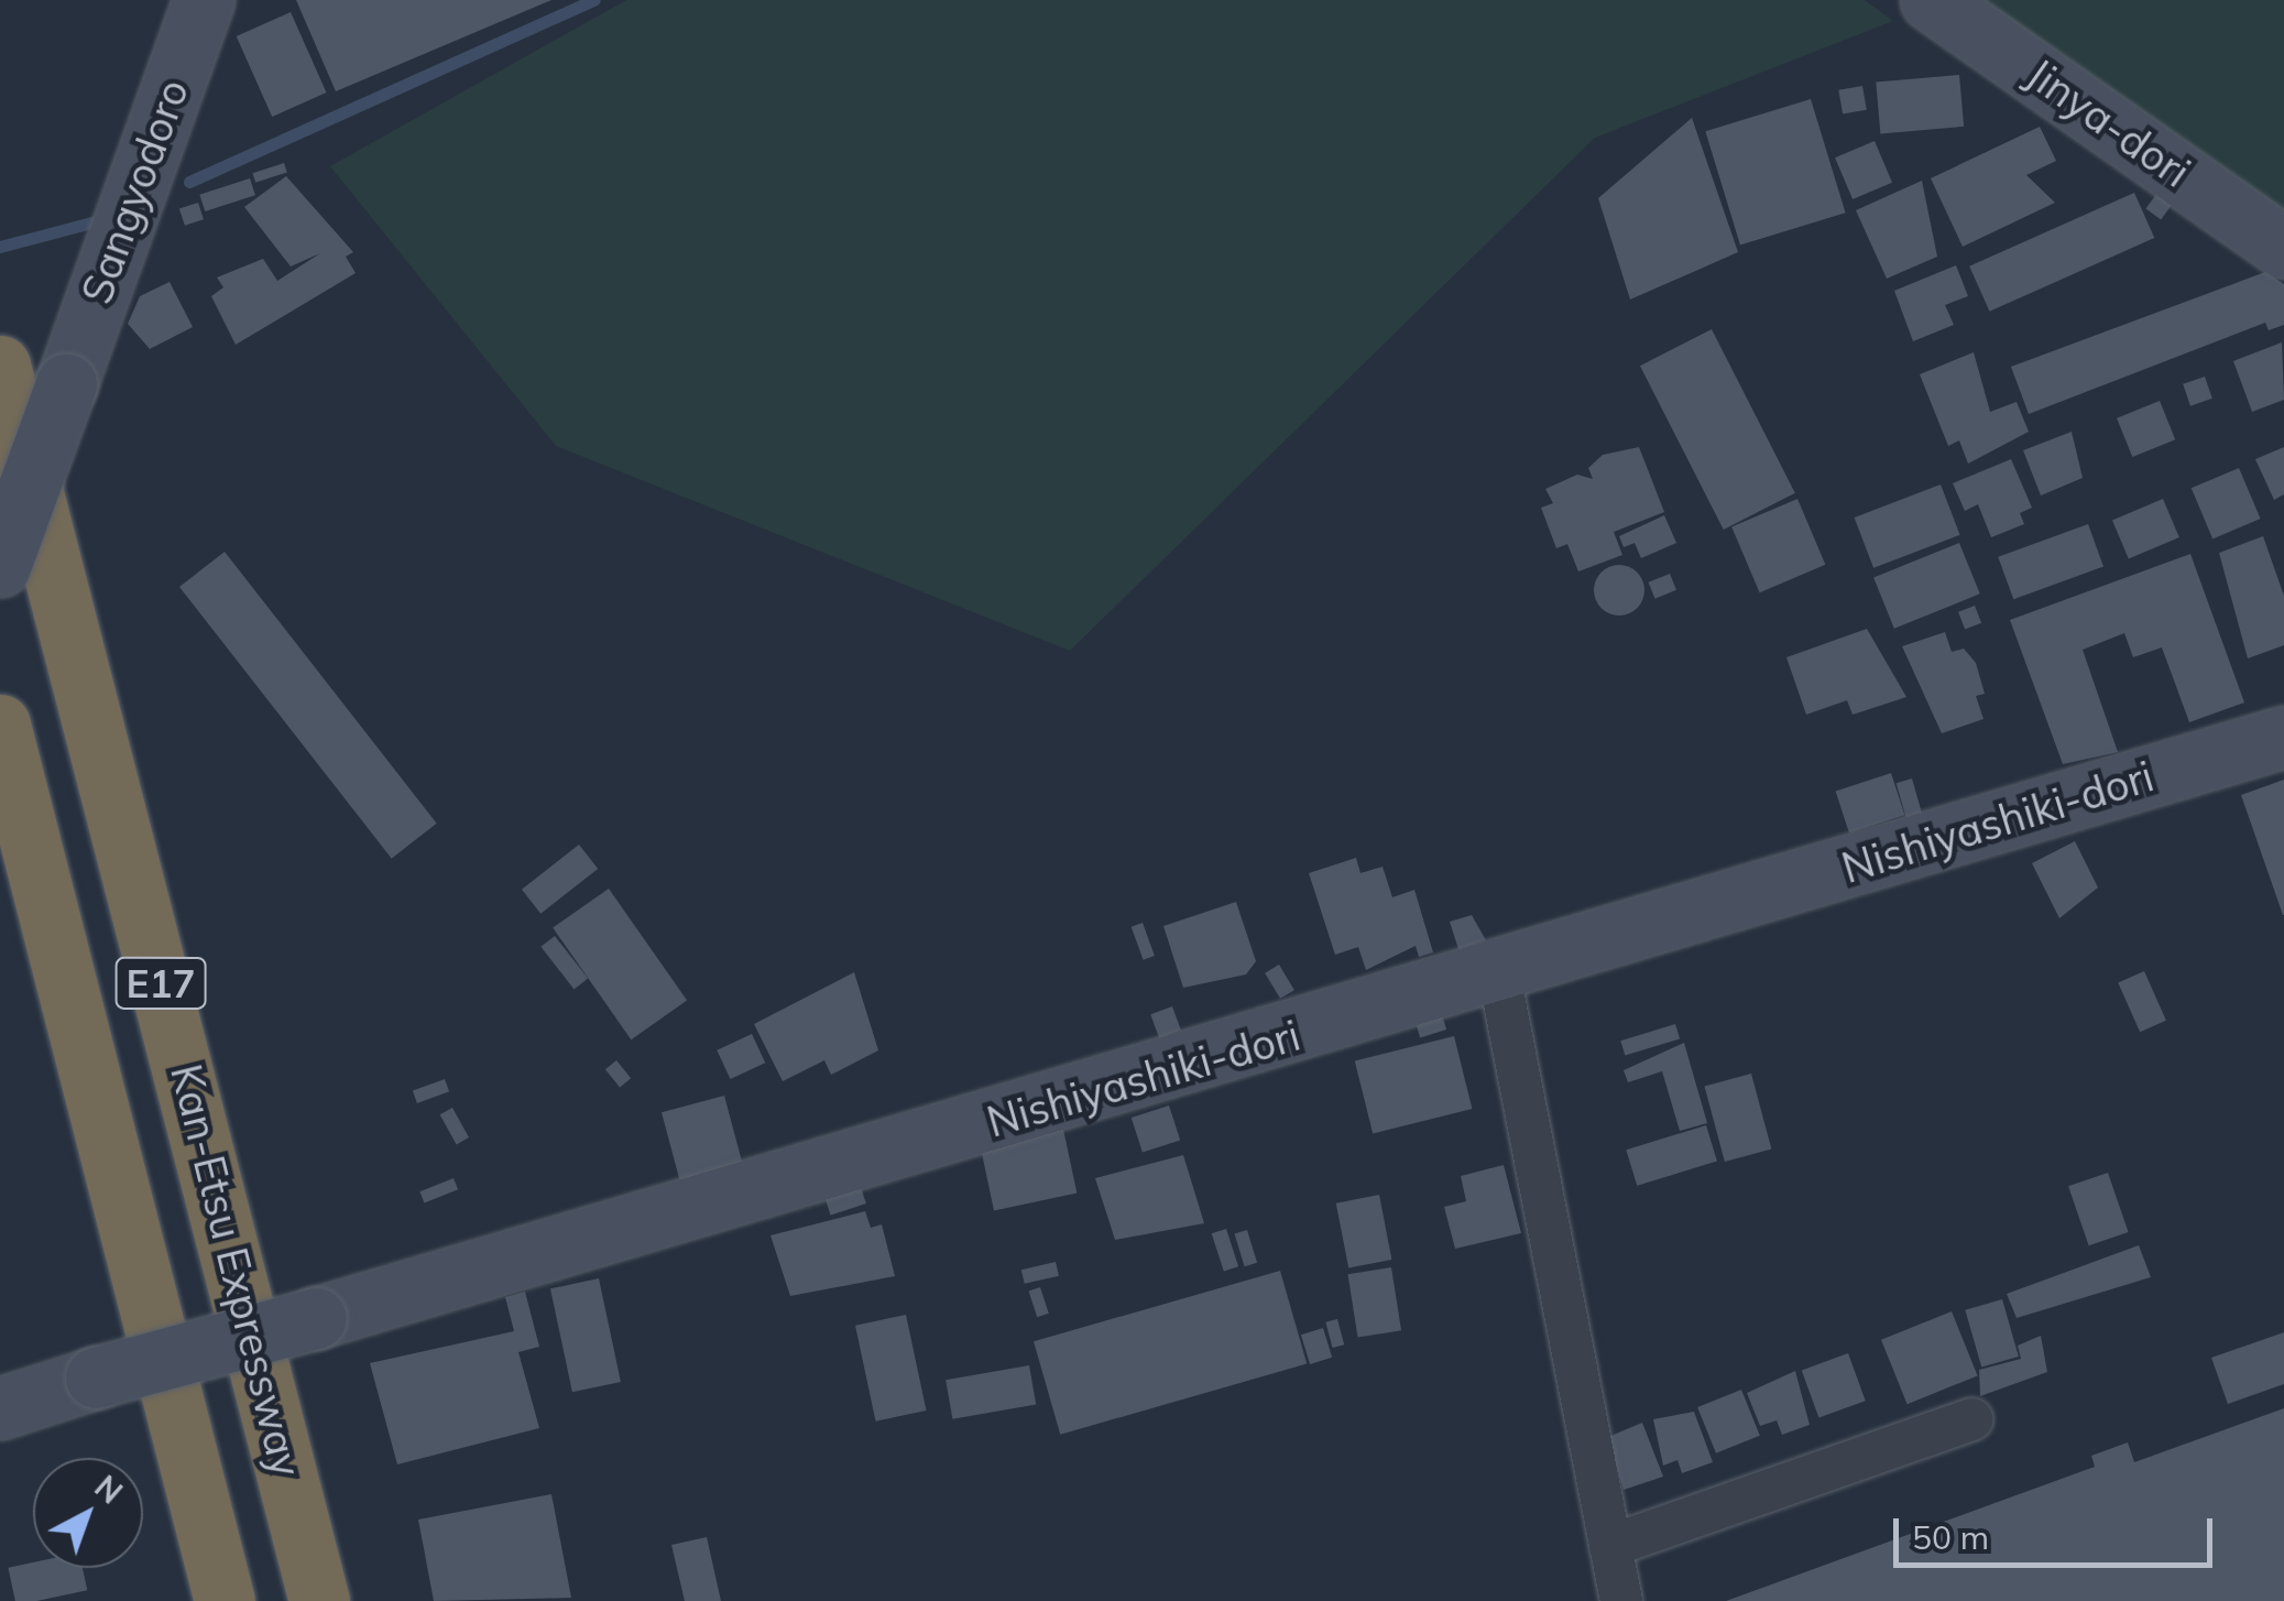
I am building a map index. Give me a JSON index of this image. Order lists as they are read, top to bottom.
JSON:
{
  "streets": {
    "highway": ["E17", "Kan-Etsu Expressway"],
    "street": ["Jinya-dori", "Sangyodoro", "Nishiyashiki-dori"]
  },
  "scale_bar": "50 m",
  "north": "top right"
}
